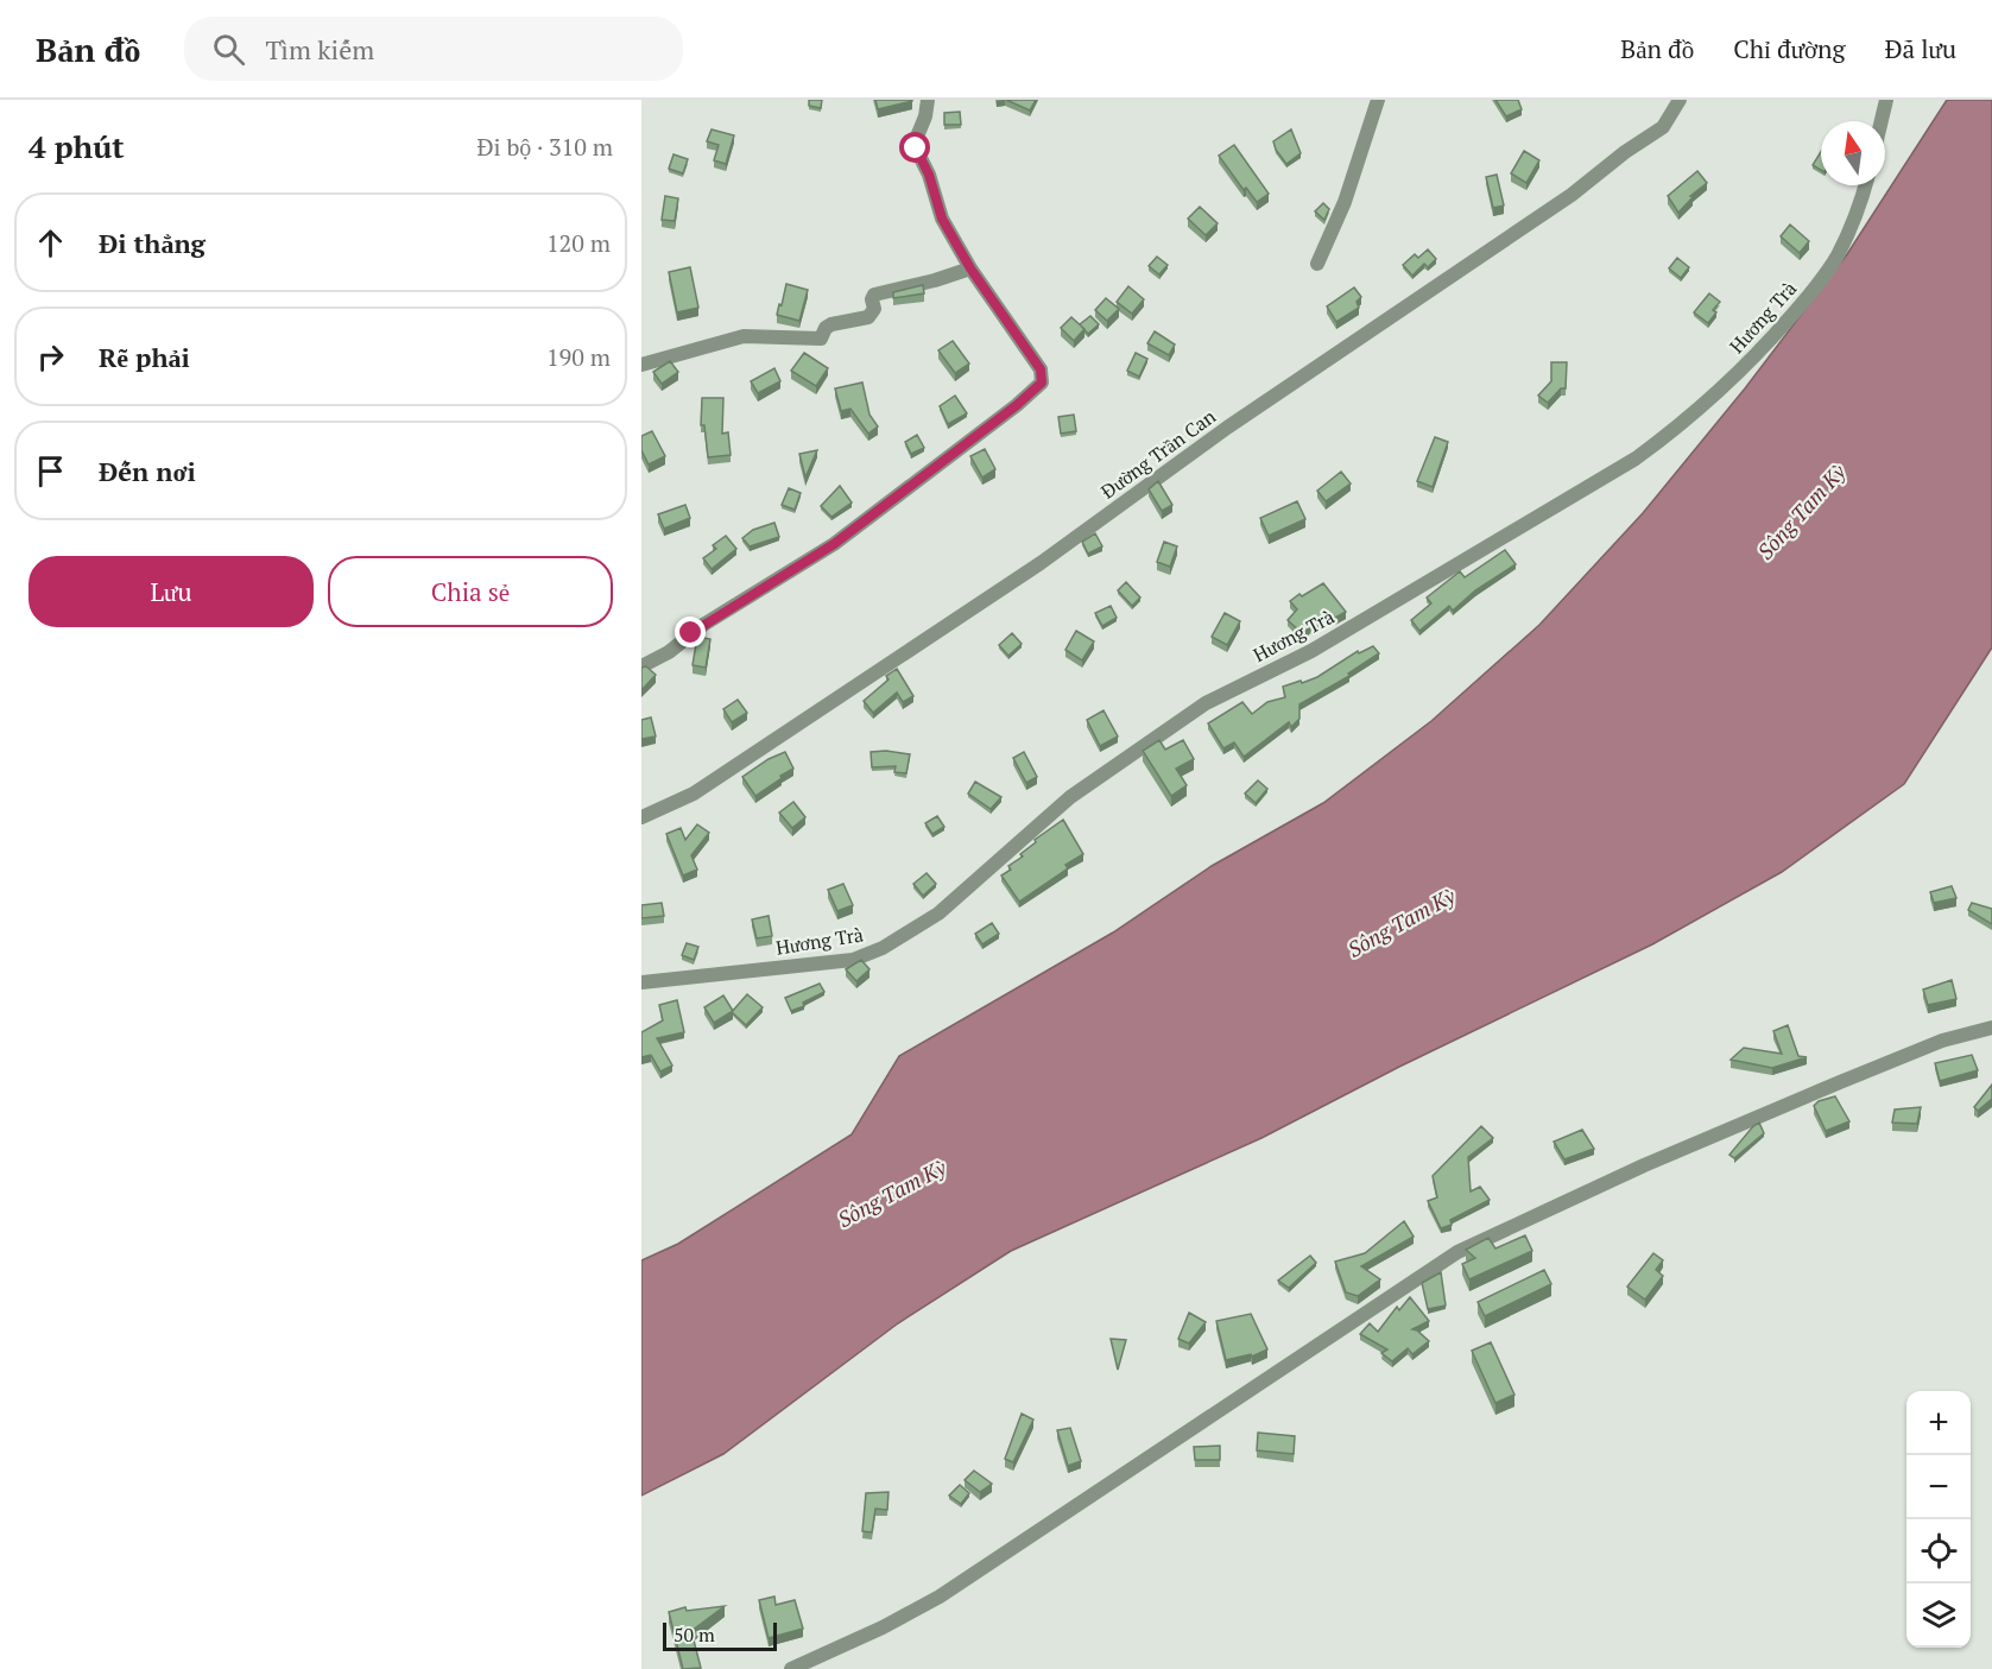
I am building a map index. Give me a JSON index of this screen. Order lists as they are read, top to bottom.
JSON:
{
  "streets": {
    "street": ["Hương Trà", "Đường Trần Can"]
  },
  "water": ["Sông Tam Kỳ"],
  "scale_bar": "50 m",
  "north": "top",
  "page": {
    "header": "Bản đồ",
    "search": "Tìm kiếm",
    "nav": ["Bản đồ", "Chỉ đường", "Đã lưu"],
    "heading": ["4 phút", "Đi bộ · 310 m"],
    "list": [
      ["Đi thẳng", "120 m"],
      ["Rẽ phải", "190 m"],
      "Đến nơi"
    ],
    "buttons": ["Lưu", "Chia sẻ"],
    "map_buttons": ["+", "−"],
    "scale": "50 m"
  }
}
